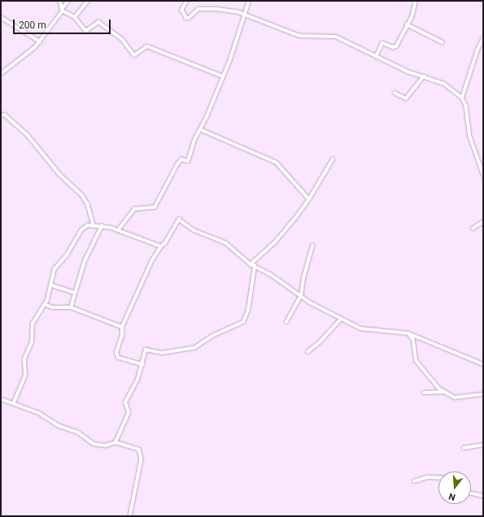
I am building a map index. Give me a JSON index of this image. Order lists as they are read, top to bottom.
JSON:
{
  "scale_bar": "200 m",
  "north": "bottom"
}
